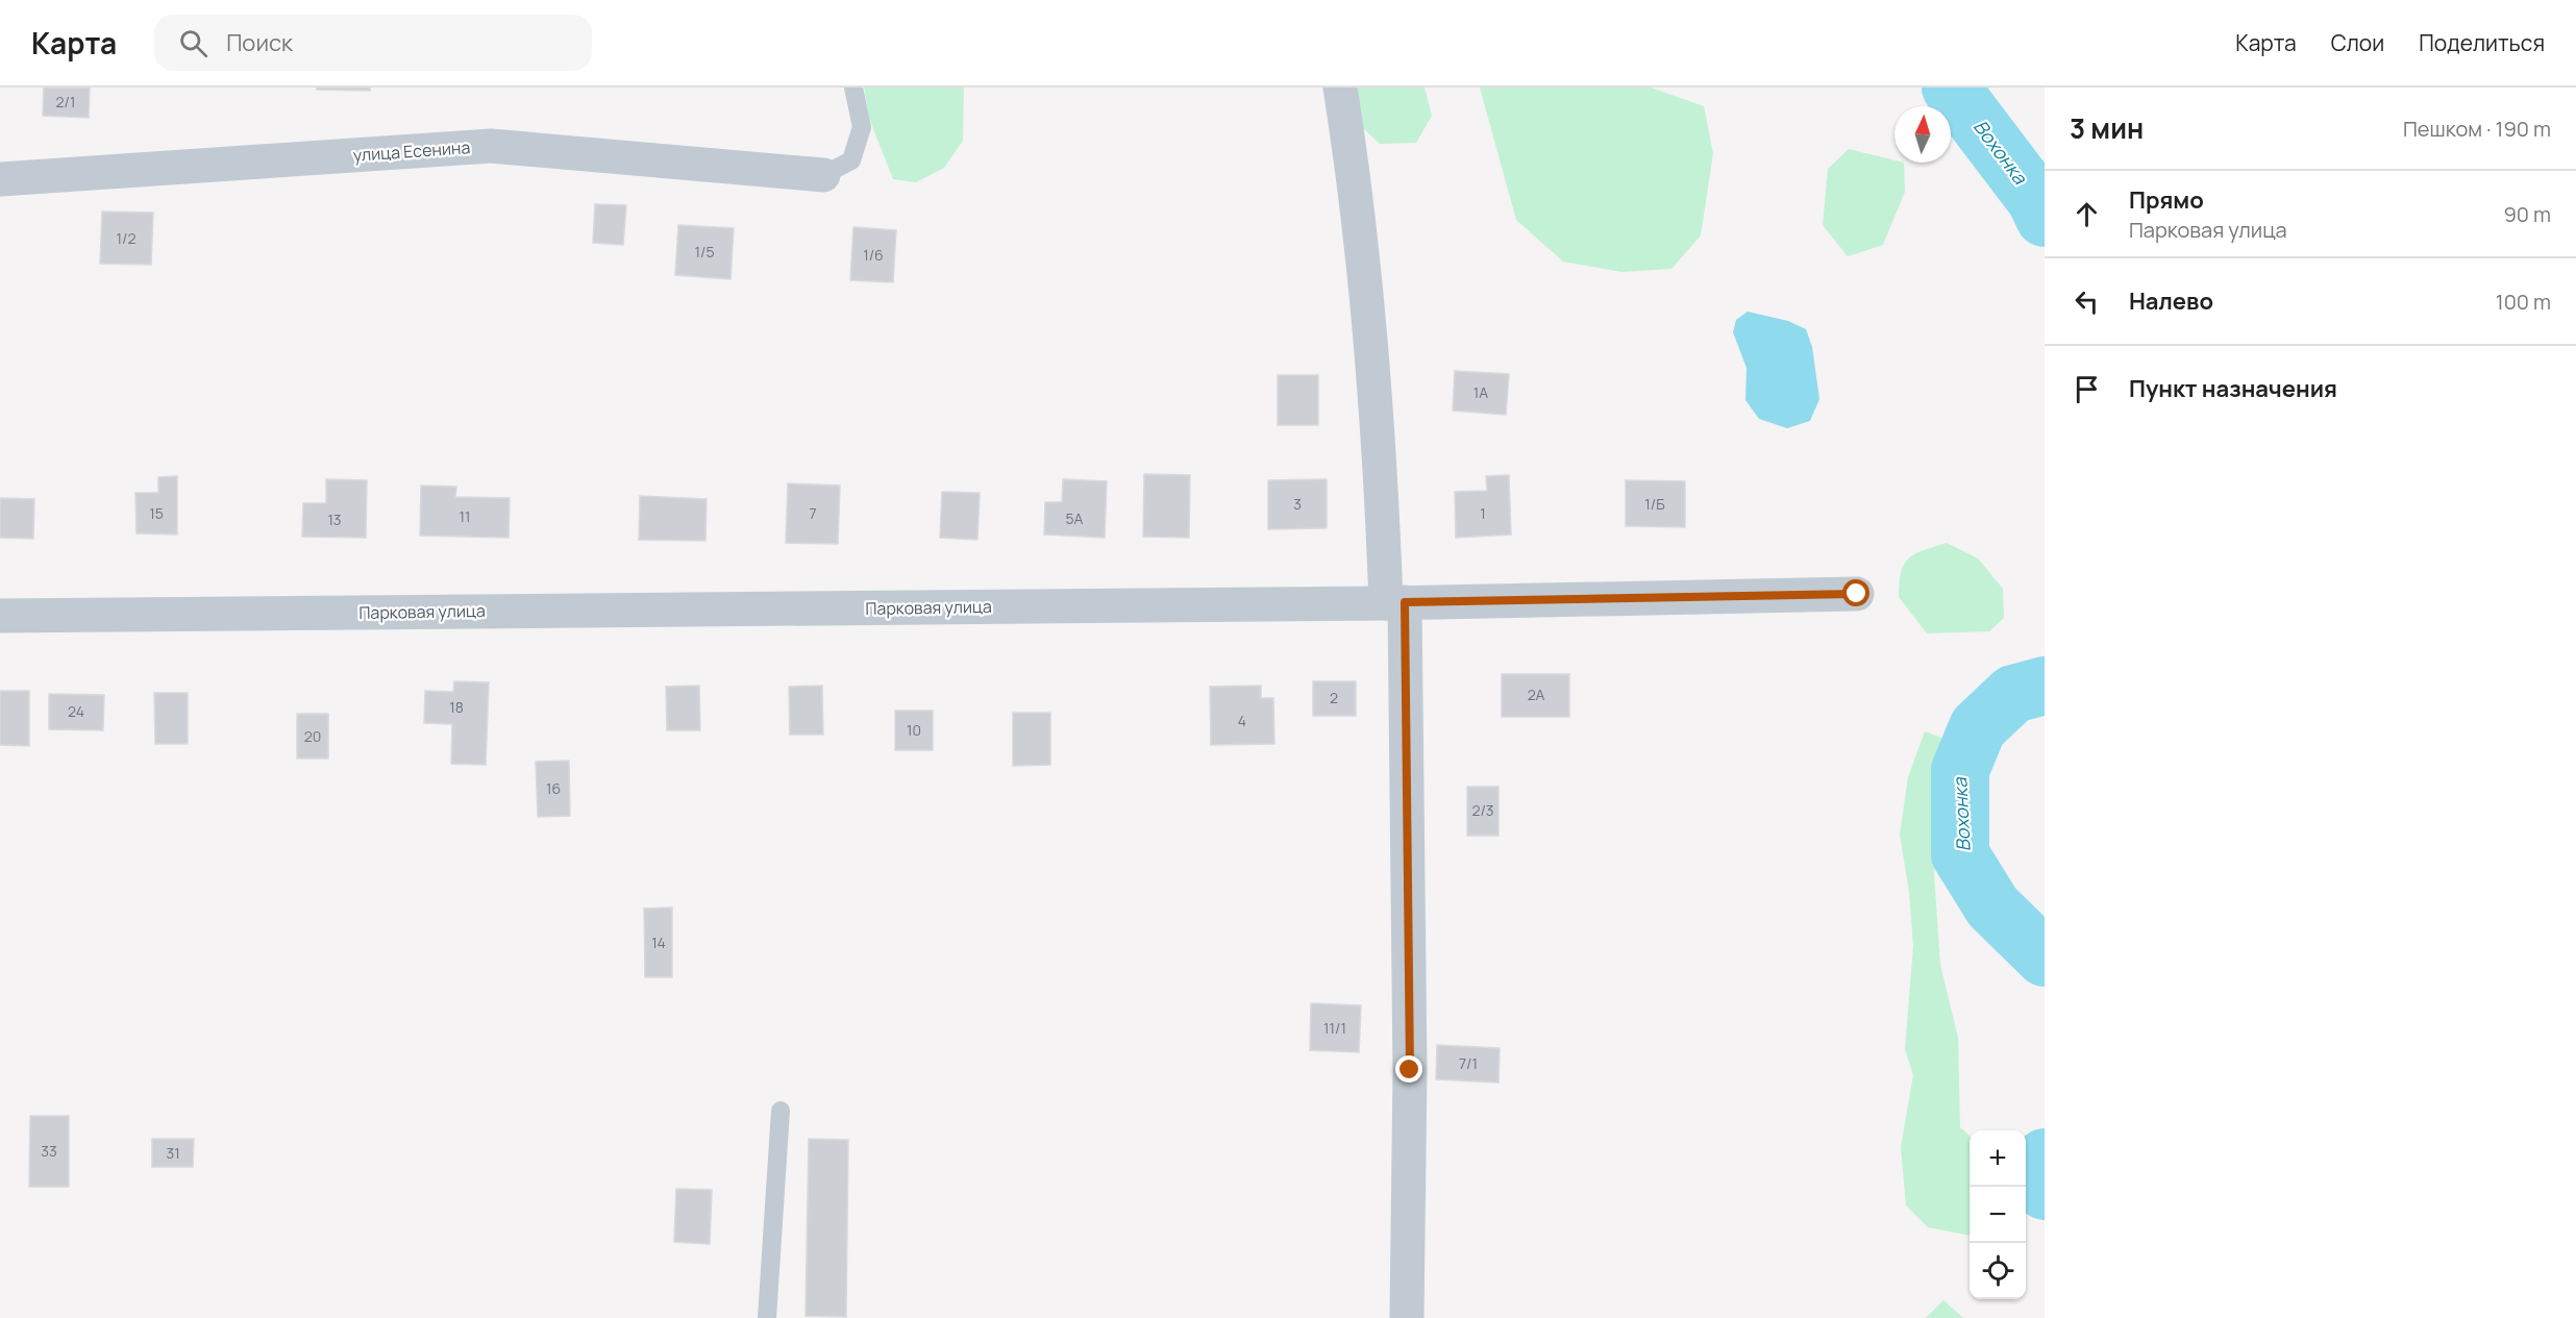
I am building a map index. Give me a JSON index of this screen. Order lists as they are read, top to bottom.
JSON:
{
  "streets": {
    "street": ["улица Есенина", "Парковая улица"]
  },
  "water": ["Вохонка"],
  "house_numbers": [
    "2/1",
    "1/2",
    "1/5",
    "1/6",
    "1А",
    "3",
    "1/Б",
    "15",
    "7",
    "1",
    "11",
    "5А",
    "13",
    "2А",
    "2",
    "18",
    "24",
    "4",
    "10",
    "20",
    "16",
    "2/3",
    "14",
    "11/1",
    "7/1",
    "33",
    "31"
  ],
  "north": "top",
  "page": {
    "header": "Карта",
    "search": "Поиск",
    "nav": ["Карта", "Слои", "Поделиться"],
    "heading": ["3 мин", "Пешком · 190 m"],
    "list": [
      ["Прямо", "Парковая улица", "90 m"],
      ["Налево", "100 m"],
      "Пункт назначения"
    ],
    "map_buttons": ["+", "−"]
  }
}
